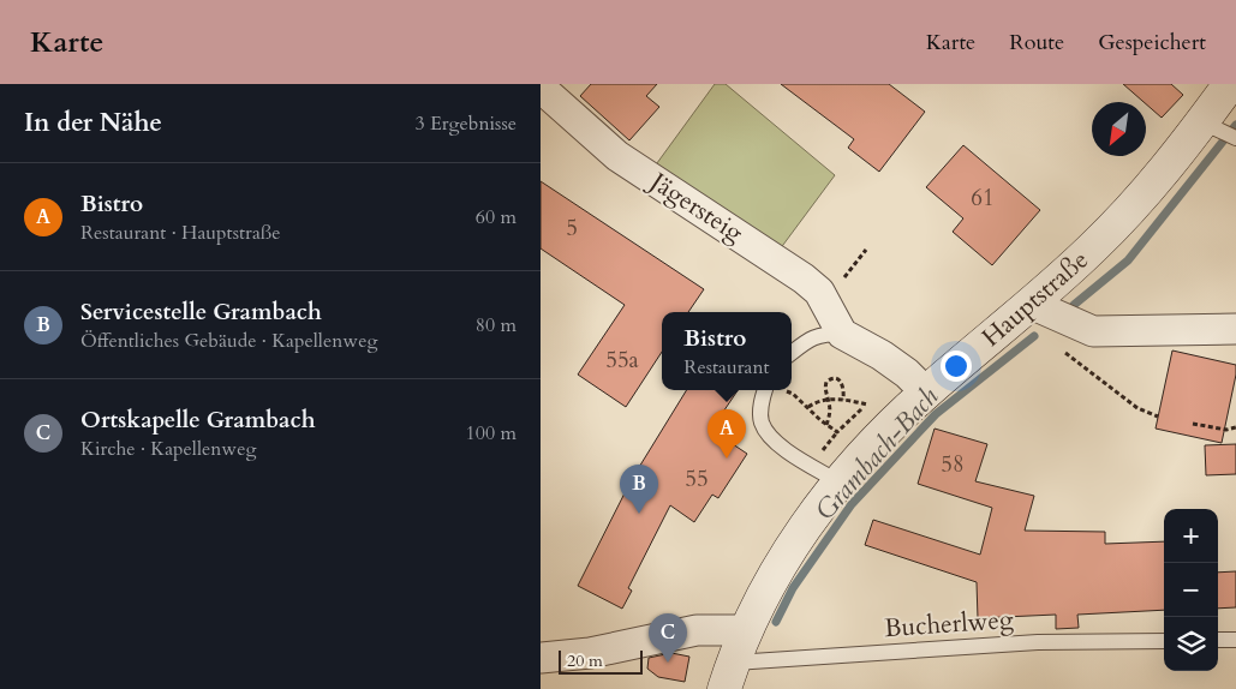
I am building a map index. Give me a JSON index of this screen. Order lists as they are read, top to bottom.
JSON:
{
  "streets": {
    "main road": ["Hauptstraße"],
    "street": ["Jägersteig"],
    "lane": ["Bucherlweg"]
  },
  "crossings": [
    ["Hauptstraße", "Bucherlweg"]
  ],
  "water": ["Grambach-Bach"],
  "house_numbers": [
    "61",
    "5",
    "55a",
    "58",
    "55"
  ],
  "scale_bar": "20 m",
  "north": "bottom left",
  "page": {
    "header": "Karte",
    "nav": ["Karte", "Route", "Gespeichert"],
    "heading": ["In der Nähe", "3 Ergebnisse"],
    "list": [
      {
        "mark": "A",
        "name": "Bistro",
        "note": "Restaurant · Hauptstraße",
        "value": "60 m"
      },
      {
        "mark": "B",
        "name": "Servicestelle Grambach",
        "note": "Öffentliches Gebäude · Kapellenweg",
        "value": "80 m"
      },
      {
        "mark": "C",
        "name": "Ortskapelle Grambach",
        "note": "Kirche · Kapellenweg",
        "value": "100 m"
      }
    ],
    "popup": ["Bistro", "Restaurant"],
    "pins": ["A", "B", "C"],
    "map_buttons": ["+", "−"],
    "scale": "20 m"
  }
}
